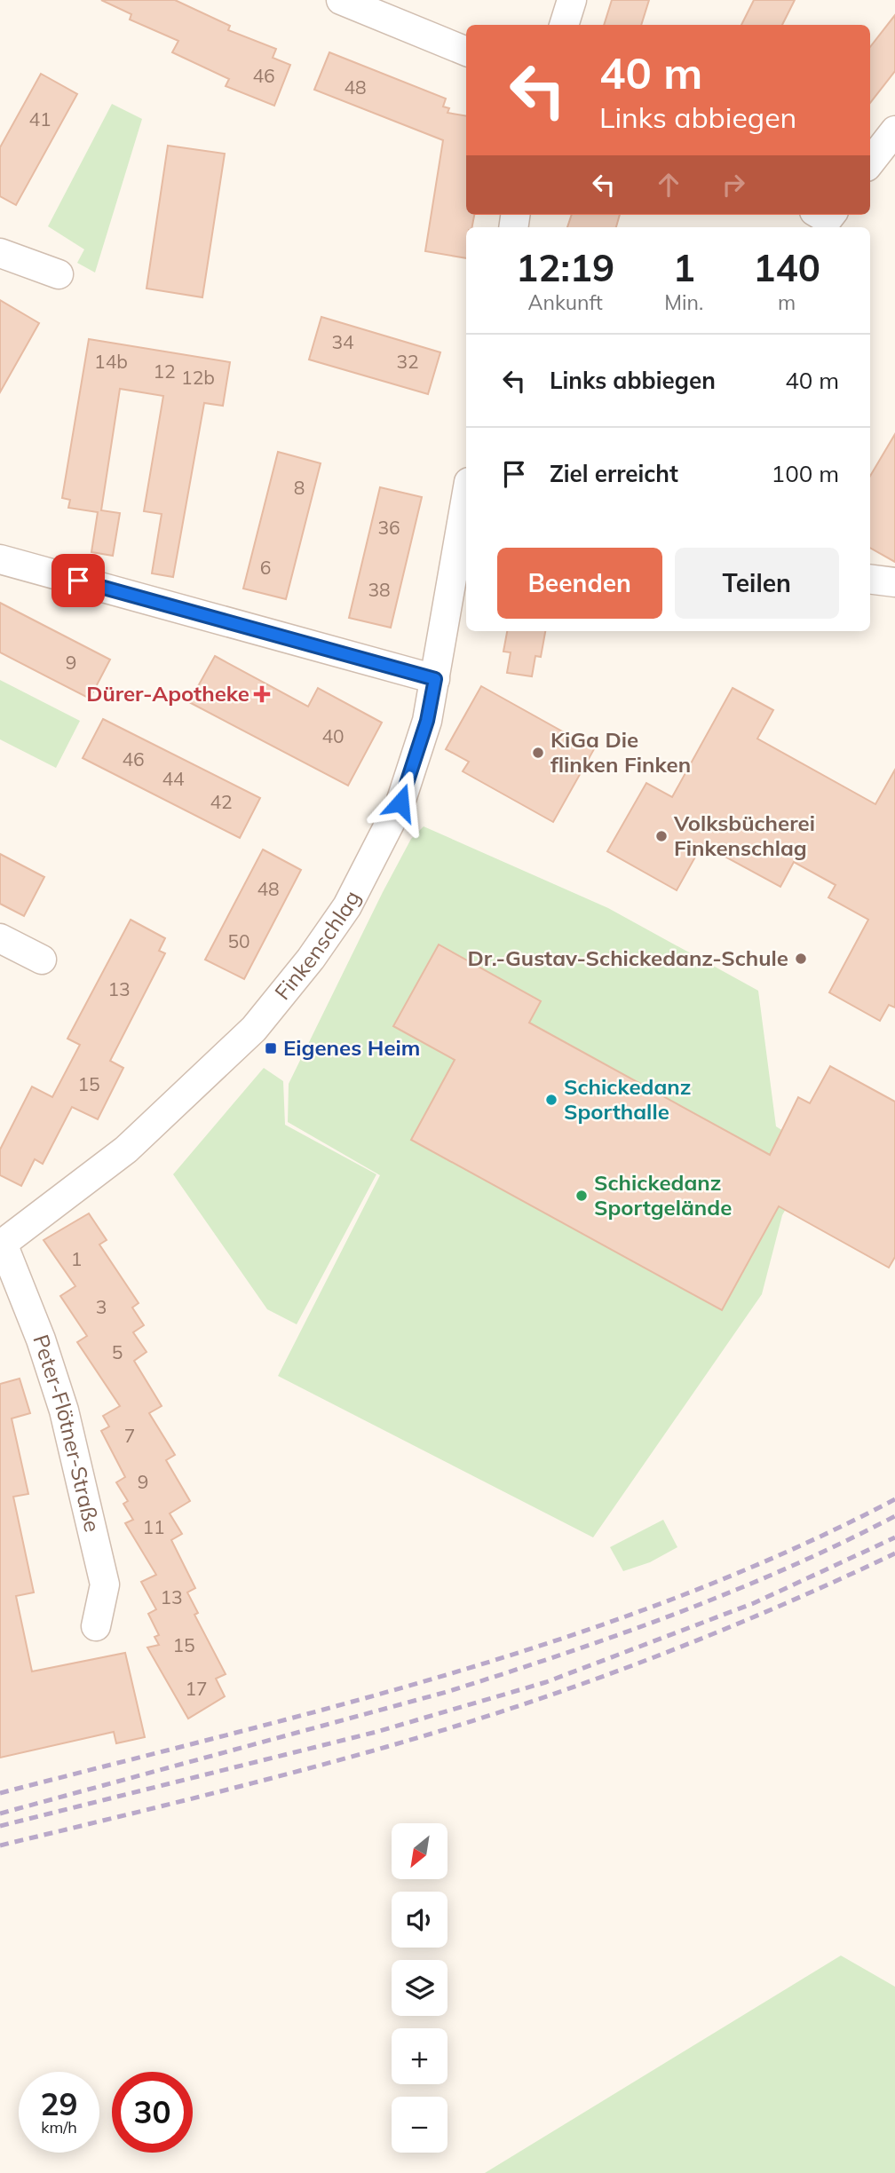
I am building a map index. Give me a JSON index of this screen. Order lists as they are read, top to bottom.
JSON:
{
  "streets": {
    "street": ["Finkenschlag", "Peter-Flötner-Straße"]
  },
  "crossings": [
    ["Finkenschlag", "Peter-Flötner-Straße"]
  ],
  "places": {
    "health": ["Dürer-Apotheke"],
    "other": [
      "KiGa Die flinken Finken",
      "Volksbücherei Finkenschlag",
      "Dr.-Gustav-Schickedanz-Schule",
      "Schickedanz Sporthalle",
      "Schickedanz Sportgelände"
    ],
    "transit": ["Eigenes Heim"]
  },
  "house_numbers": [
    "46",
    "48",
    "41",
    "34",
    "14b",
    "32",
    "12",
    "12b",
    "8",
    "36",
    "6",
    "38",
    "9",
    "40",
    "46",
    "44",
    "42",
    "48",
    "50",
    "13",
    "15",
    "1",
    "3",
    "5",
    "7",
    "9",
    "11",
    "13",
    "15",
    "17"
  ],
  "north": "bottom left",
  "page": {
    "turn": ["40 m", "Links abbiegen"],
    "eta": [
      "12:19",
      "Ankunft",
      "1",
      "Min.",
      "140",
      "m"
    ],
    "list": [
      {
        "name": "Links abbiegen",
        "value": "40 m"
      },
      {
        "name": "Ziel erreicht",
        "value": "100 m"
      }
    ],
    "buttons": ["Beenden", "Teilen"],
    "map_buttons": ["+", "−"],
    "speed": "29 km/h",
    "limit": "30"
  }
}
